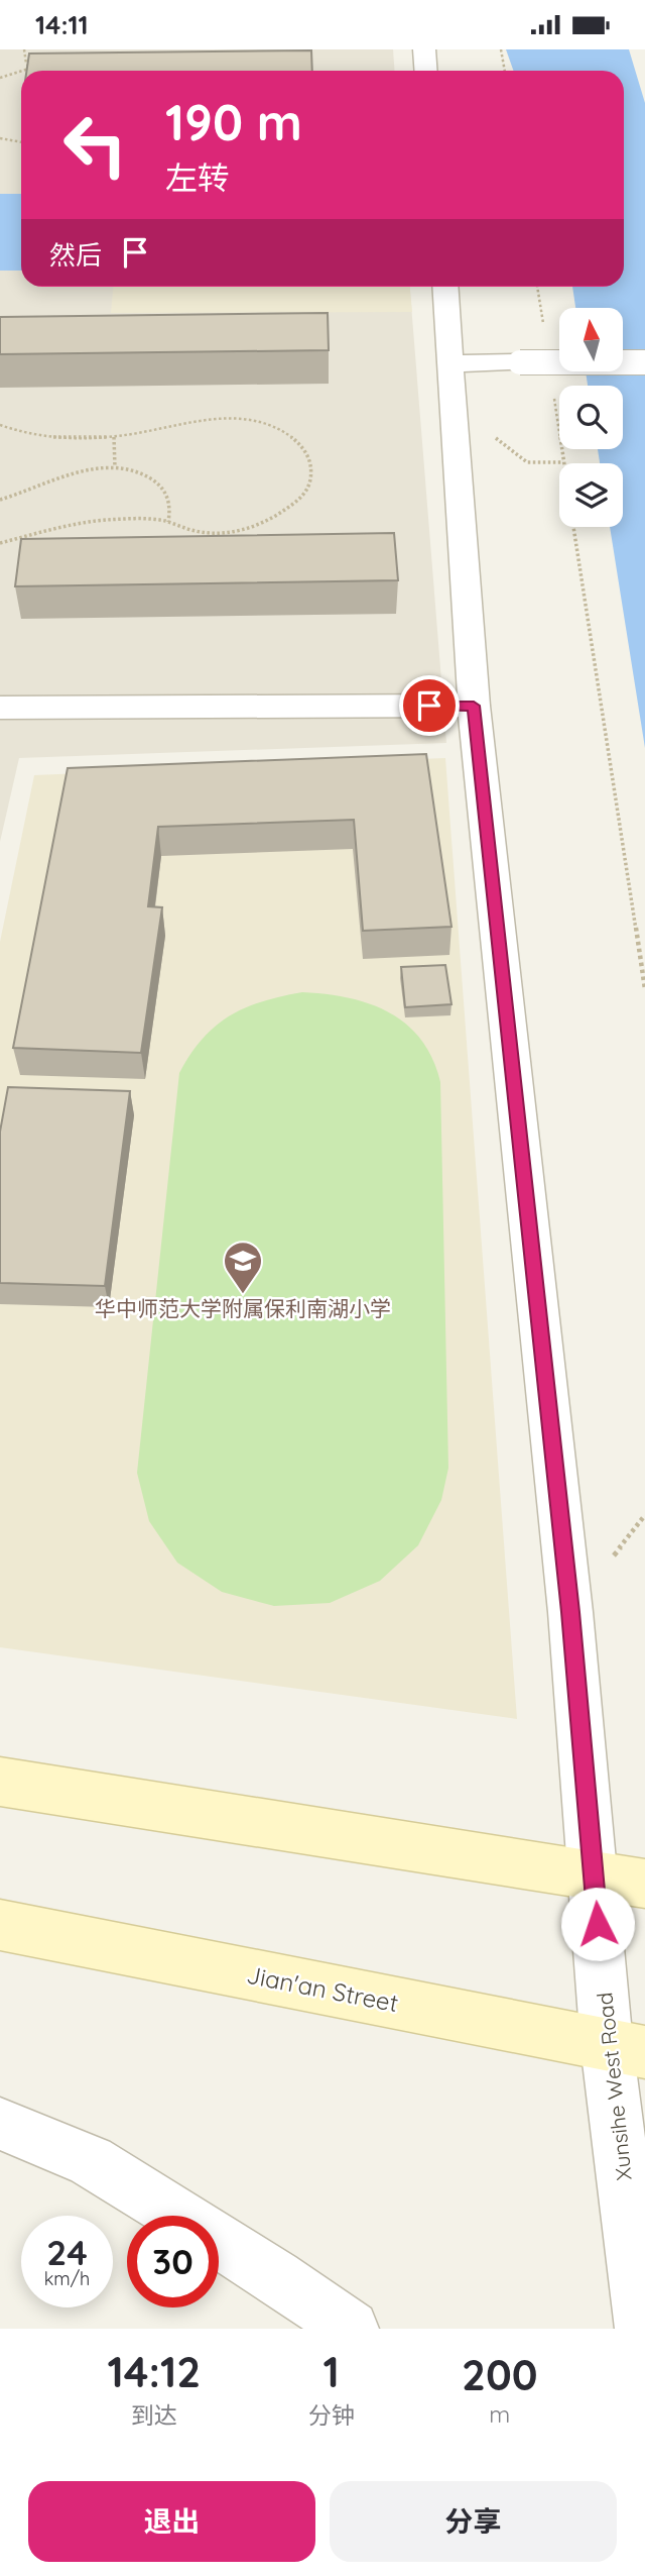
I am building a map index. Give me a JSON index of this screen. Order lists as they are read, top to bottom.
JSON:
{
  "streets": {
    "main road": ["Jian'an Street"],
    "street": ["Xunsihe West Road"]
  },
  "crossings": [
    ["Jian'an Street", "Xunsihe West Road"]
  ],
  "places": {
    "school or university": ["华中师范大学附属保利南湖小学"]
  },
  "north": "top",
  "page": {
    "status": "14:11",
    "turn": ["190 m", "左转"],
    "then": "然后",
    "speed": "24 km/h",
    "limit": "30",
    "eta": [
      "14:12",
      "到达",
      "1",
      "分钟",
      "200",
      "m"
    ],
    "buttons": ["退出", "分享"]
  }
}
